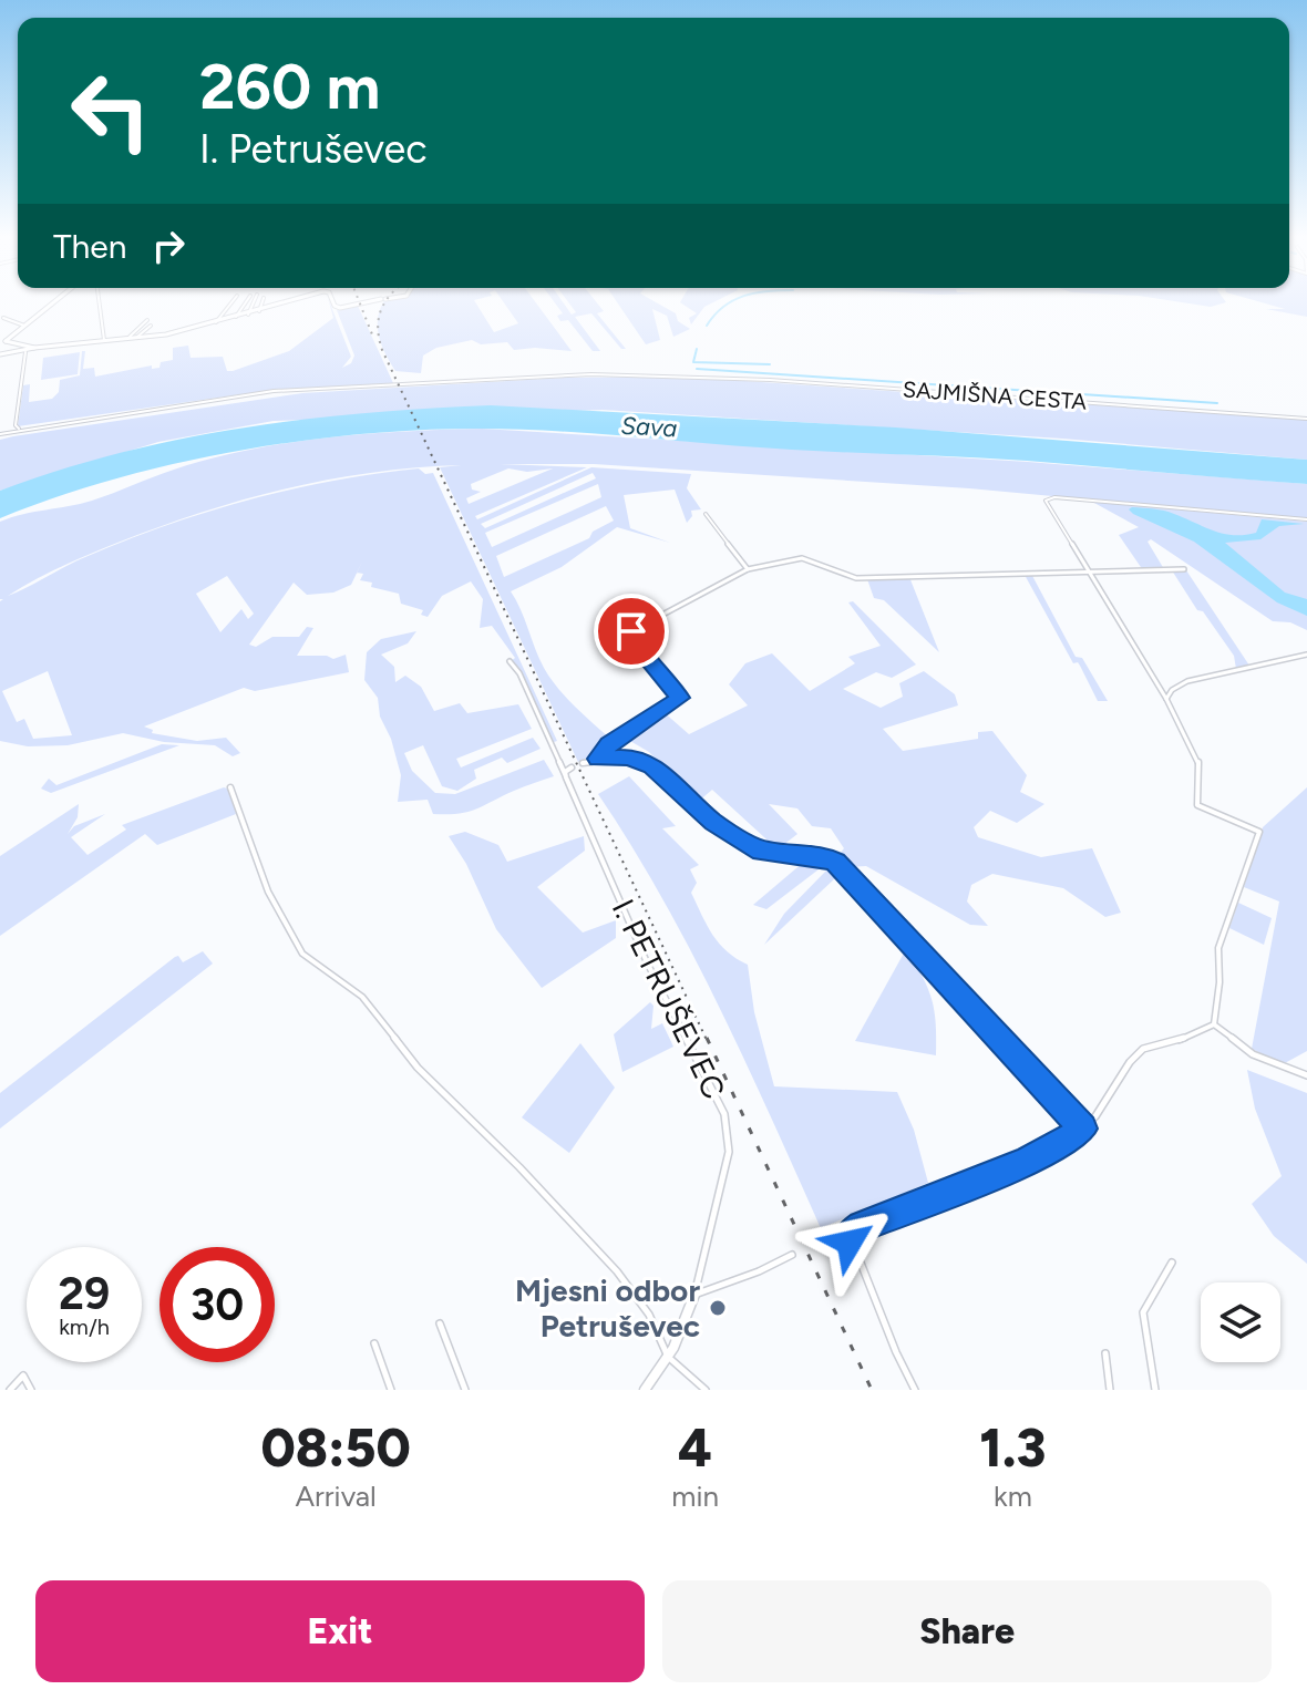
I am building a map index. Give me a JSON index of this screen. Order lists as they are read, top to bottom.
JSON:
{
  "streets": {
    "main road": ["I. PETRUŠEVEC"],
    "street": ["SAJMIŠNA CESTA"]
  },
  "water": ["Sava"],
  "places": ["Mjesni odbor Petruševec"],
  "page": {
    "turn": ["260 m", "I. Petruševec"],
    "then": "Then",
    "speed": "29 km/h",
    "limit": "30",
    "eta": [
      "08:50",
      "Arrival",
      "4",
      "min",
      "1.3",
      "km"
    ],
    "buttons": ["Exit", "Share"]
  }
}
